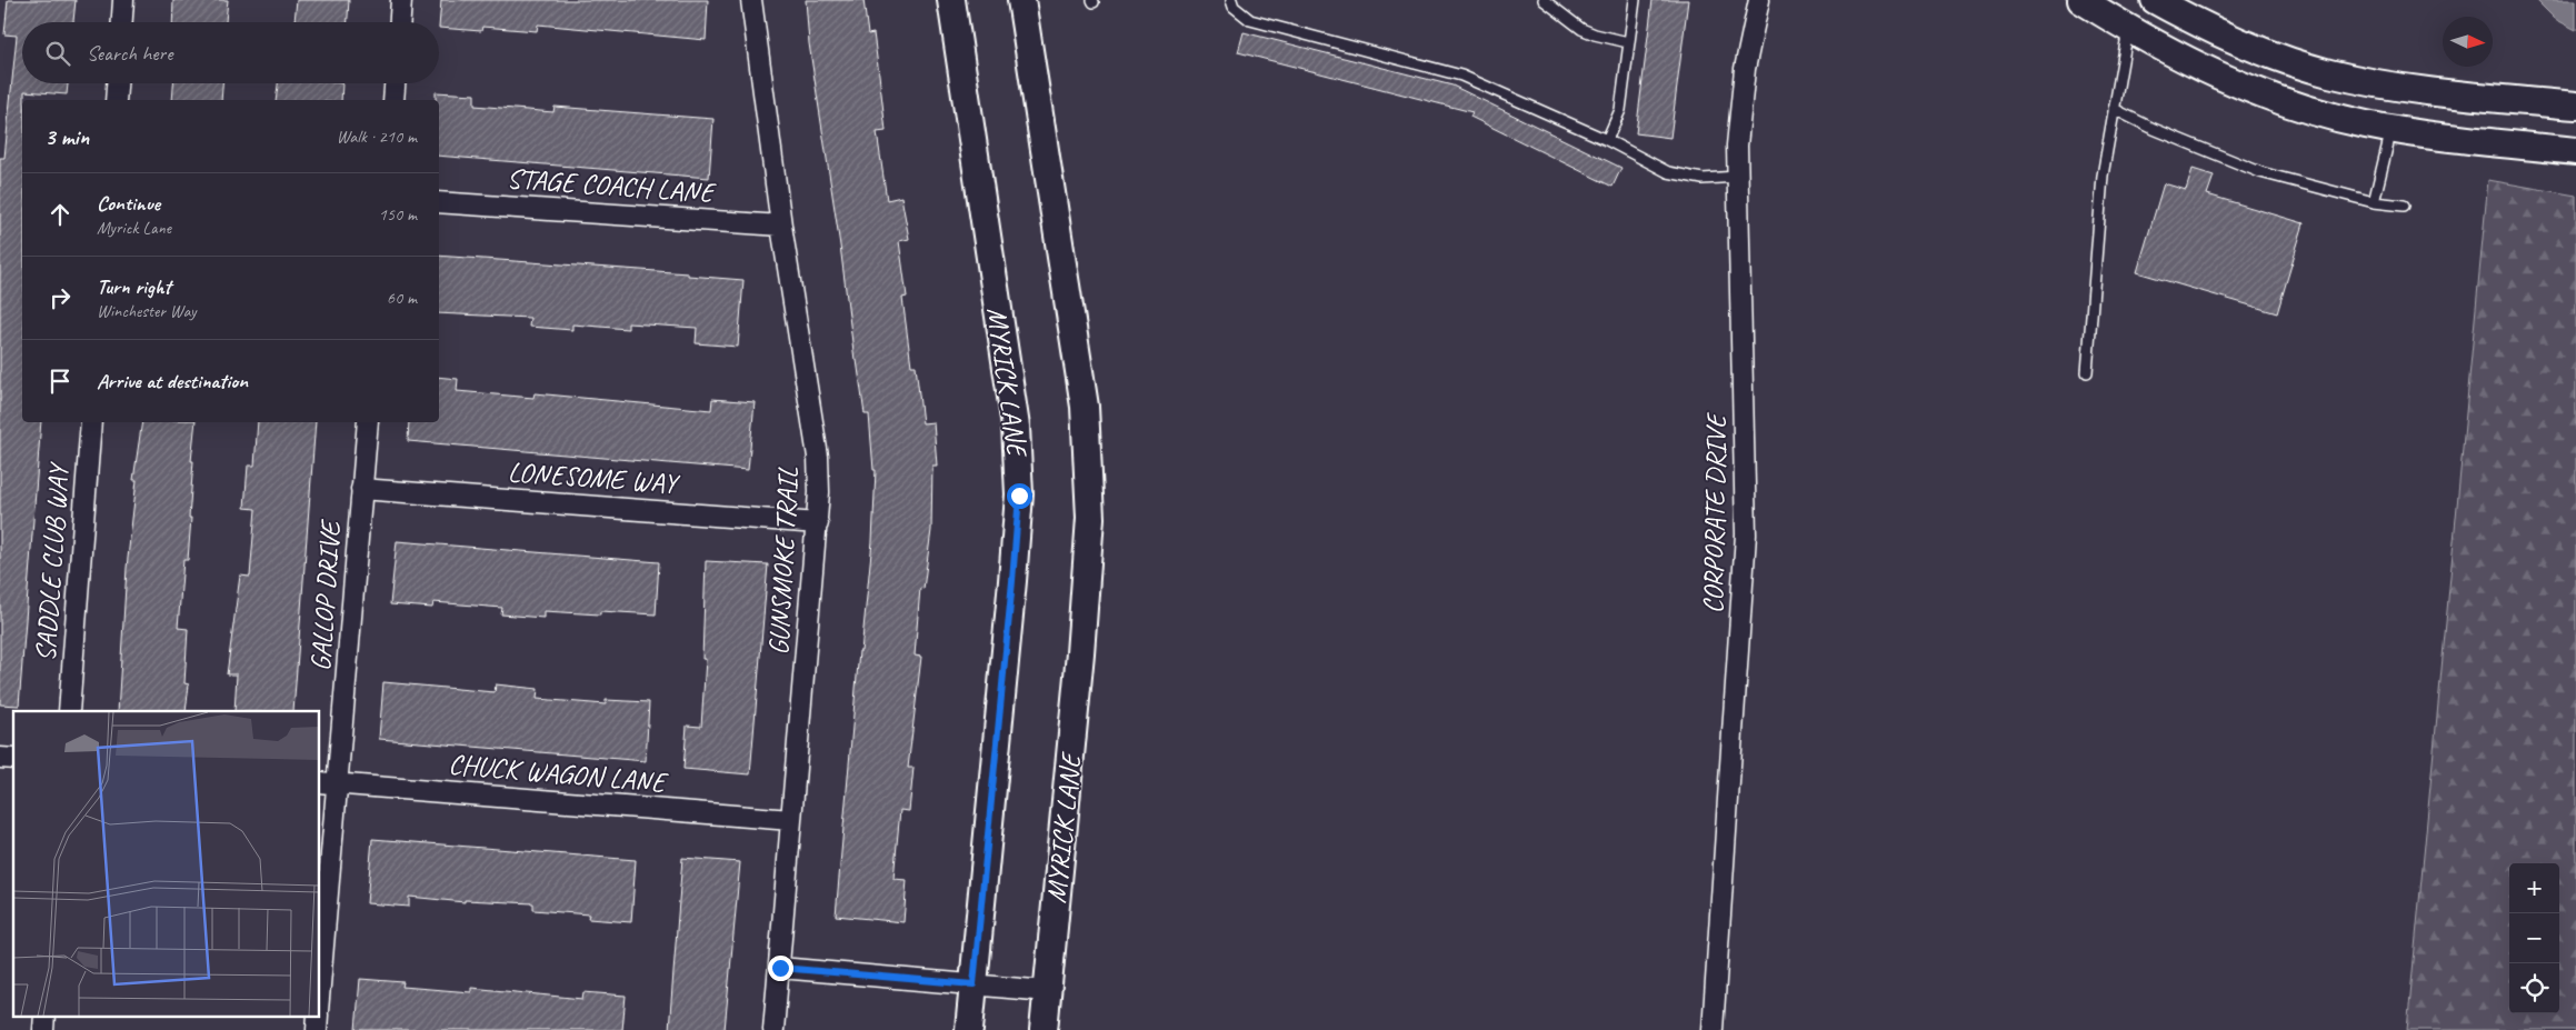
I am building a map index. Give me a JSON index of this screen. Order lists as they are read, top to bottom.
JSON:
{
  "streets": {
    "street": [
      "STAGE COACH LANE",
      "MYRICK LANE",
      "LONESOME WAY",
      "CORPORATE DRIVE",
      "GUNSMOKE TRAIL",
      "SADDLE CLUB WAY",
      "GALLOP DRIVE",
      "CHUCK WAGON LANE"
    ]
  },
  "crossings": [
    ["STAGE COACH LANE", "GUNSMOKE TRAIL"],
    ["LONESOME WAY", "GUNSMOKE TRAIL"],
    ["LONESOME WAY", "GALLOP DRIVE"],
    ["GUNSMOKE TRAIL", "CHUCK WAGON LANE"],
    ["GALLOP DRIVE", "CHUCK WAGON LANE"]
  ],
  "north": "right",
  "page": {
    "search": "Search here",
    "heading": ["3 min", "Walk · 210 m"],
    "list": [
      ["Continue", "Myrick Lane", "150 m"],
      ["Turn right", "Winchester Way", "60 m"],
      "Arrive at destination"
    ],
    "map_buttons": ["+", "−"]
  }
}
